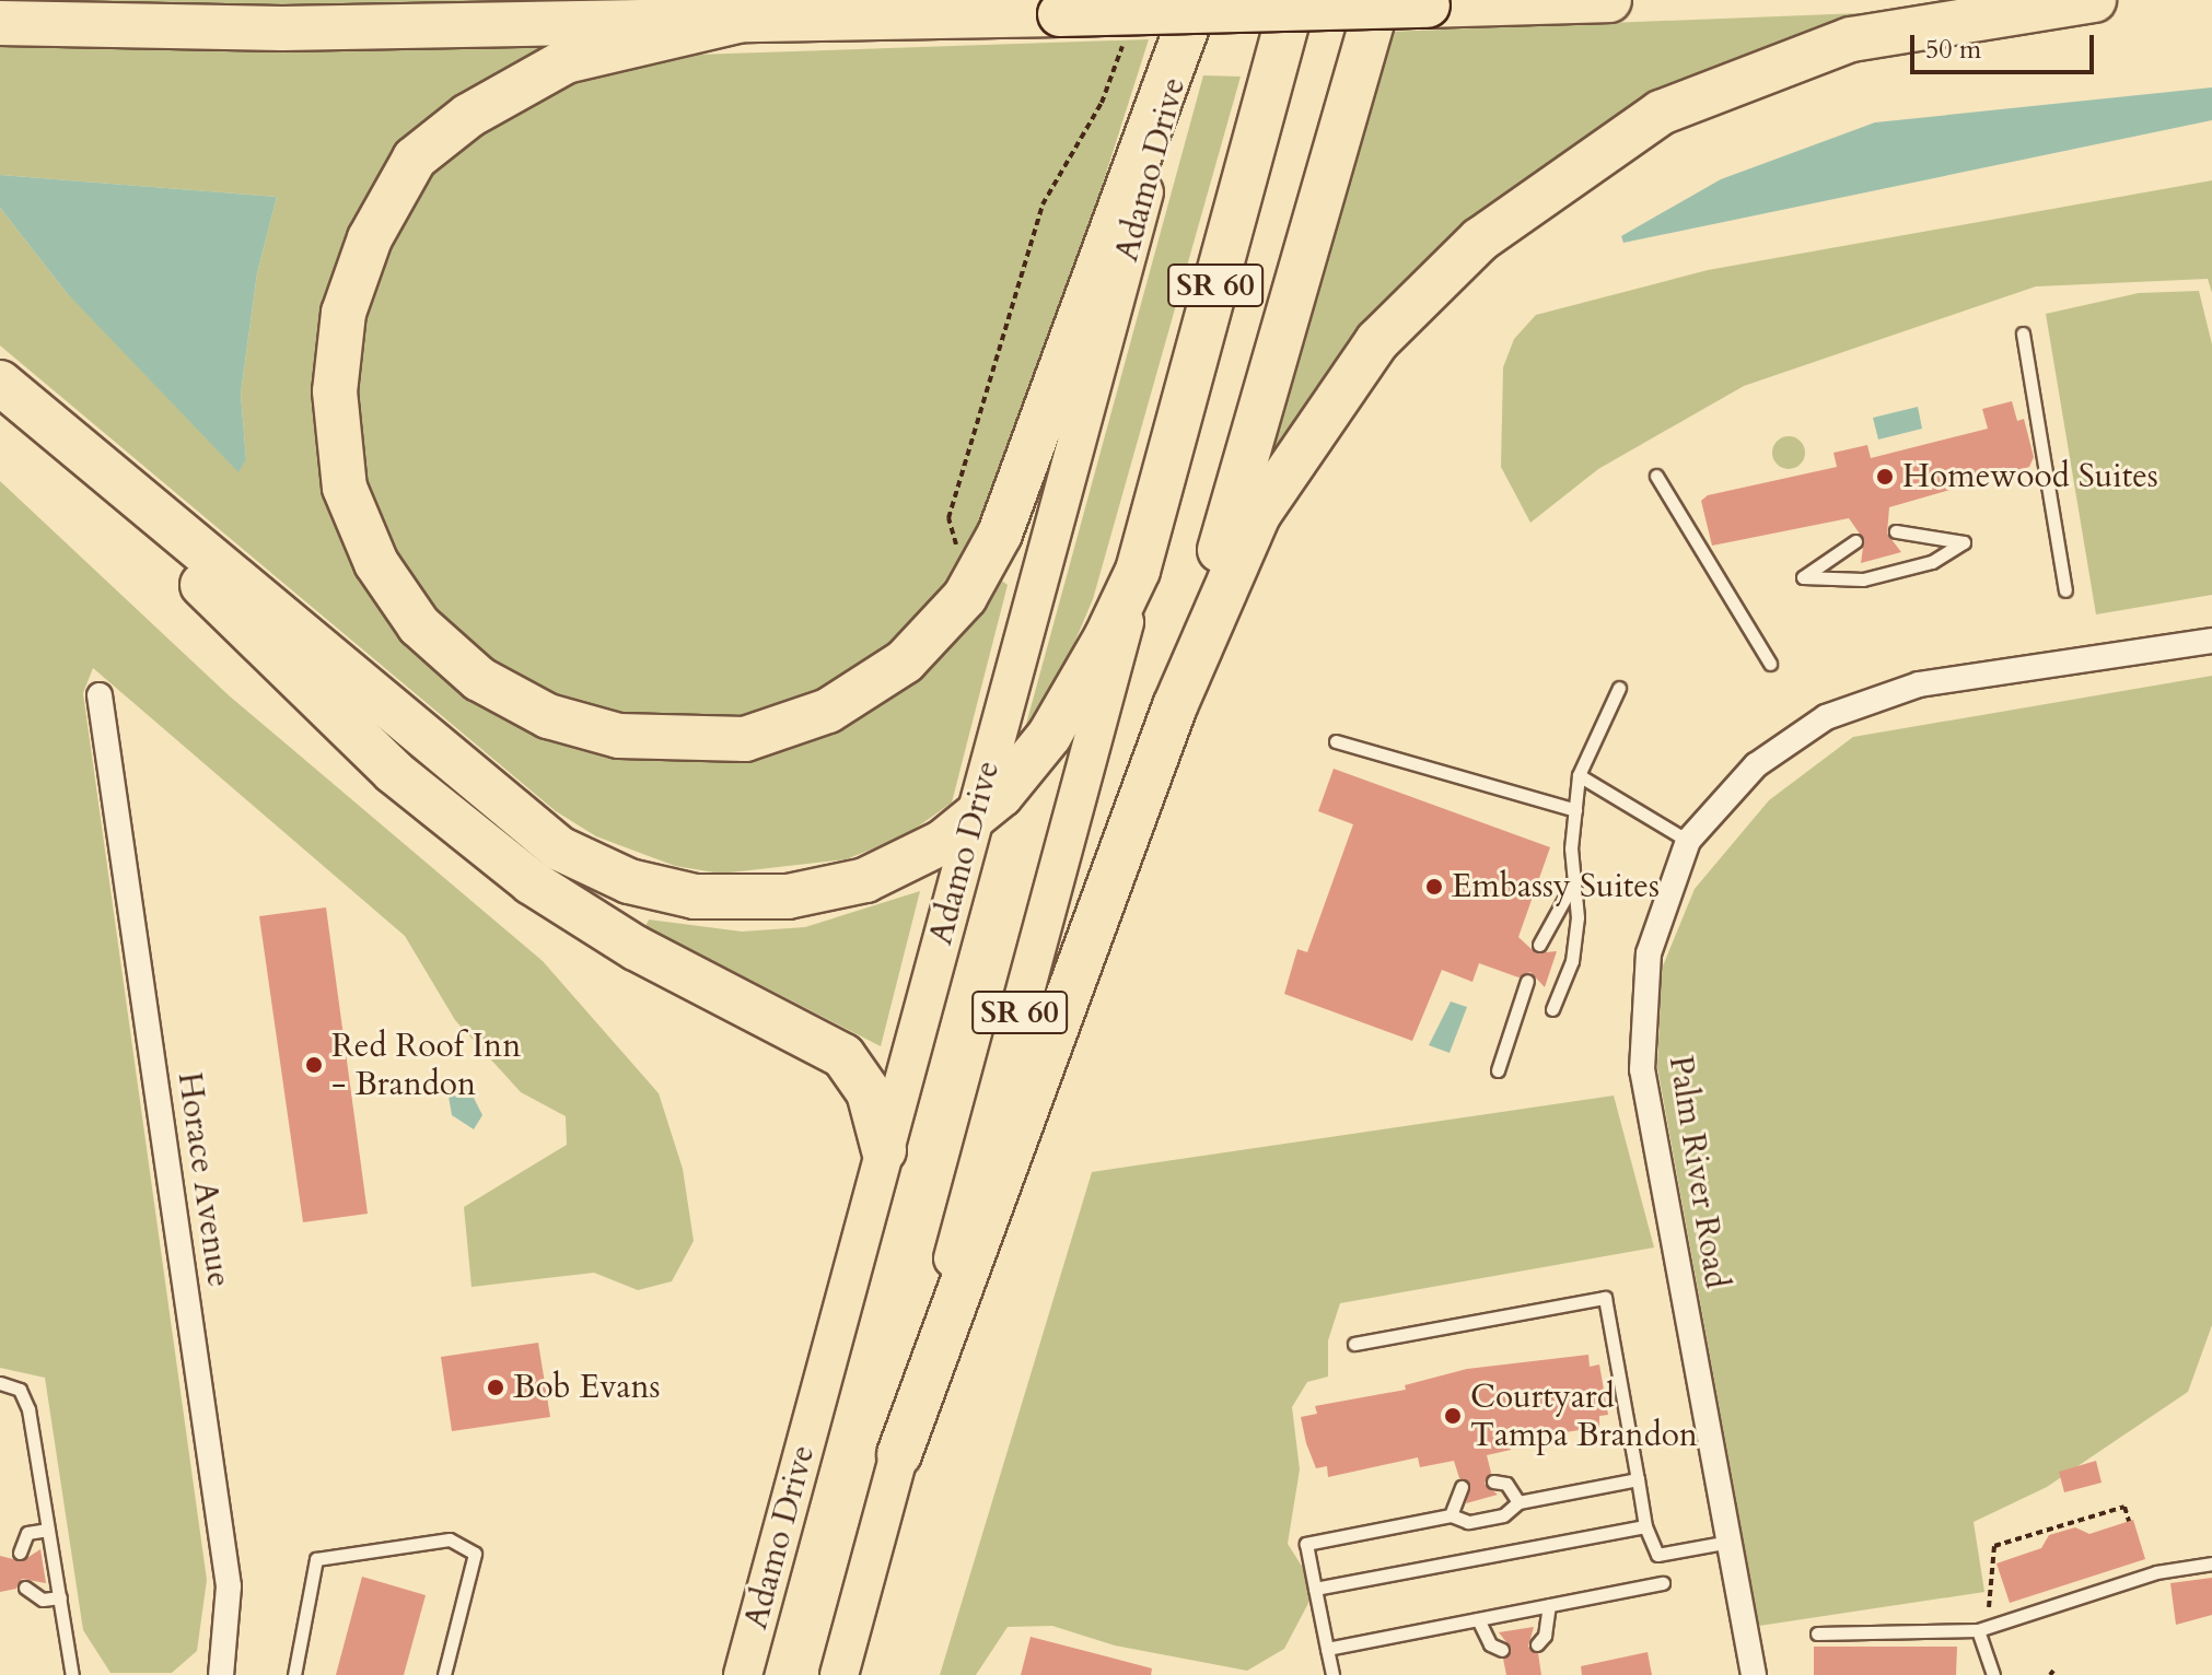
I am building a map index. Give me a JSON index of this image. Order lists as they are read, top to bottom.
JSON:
{
  "streets": {
    "highway": ["SR 60"],
    "main road": ["Adamo Drive"],
    "street": ["Palm River Road", "Horace Avenue"]
  },
  "places": [
    "Homewood Suites",
    "Embassy Suites",
    "Red Roof Inn - Brandon",
    "Bob Evans",
    "Courtyard Tampa Brandon"
  ],
  "scale_bar": "50 m"
}
